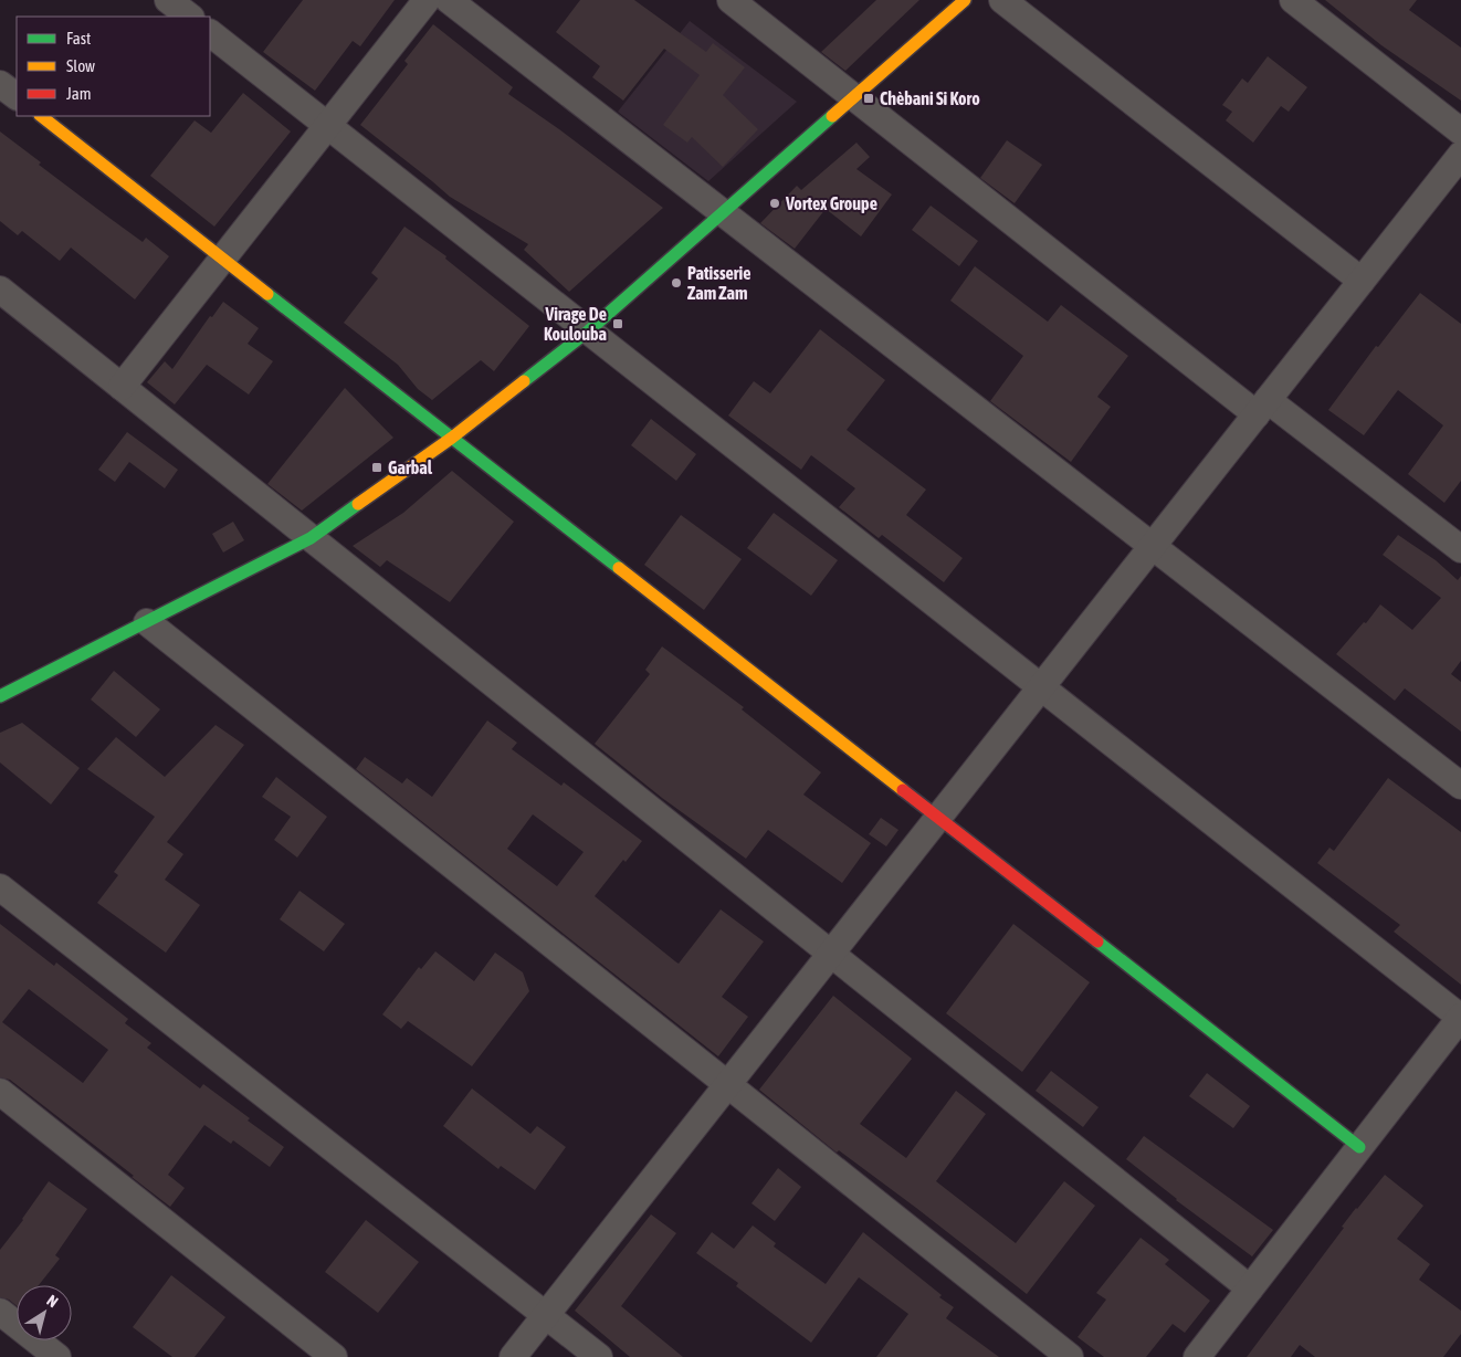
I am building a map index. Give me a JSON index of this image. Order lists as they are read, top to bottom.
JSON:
{
  "places": {
    "transit": ["Chèbani Si Koro", "Virage De Koulouba", "Garbal"],
    "other": ["Vortex Groupe", "Patisserie Zam Zam"]
  },
  "legend": ["Fast", "Slow", "Jam"],
  "north": "top right"
}
